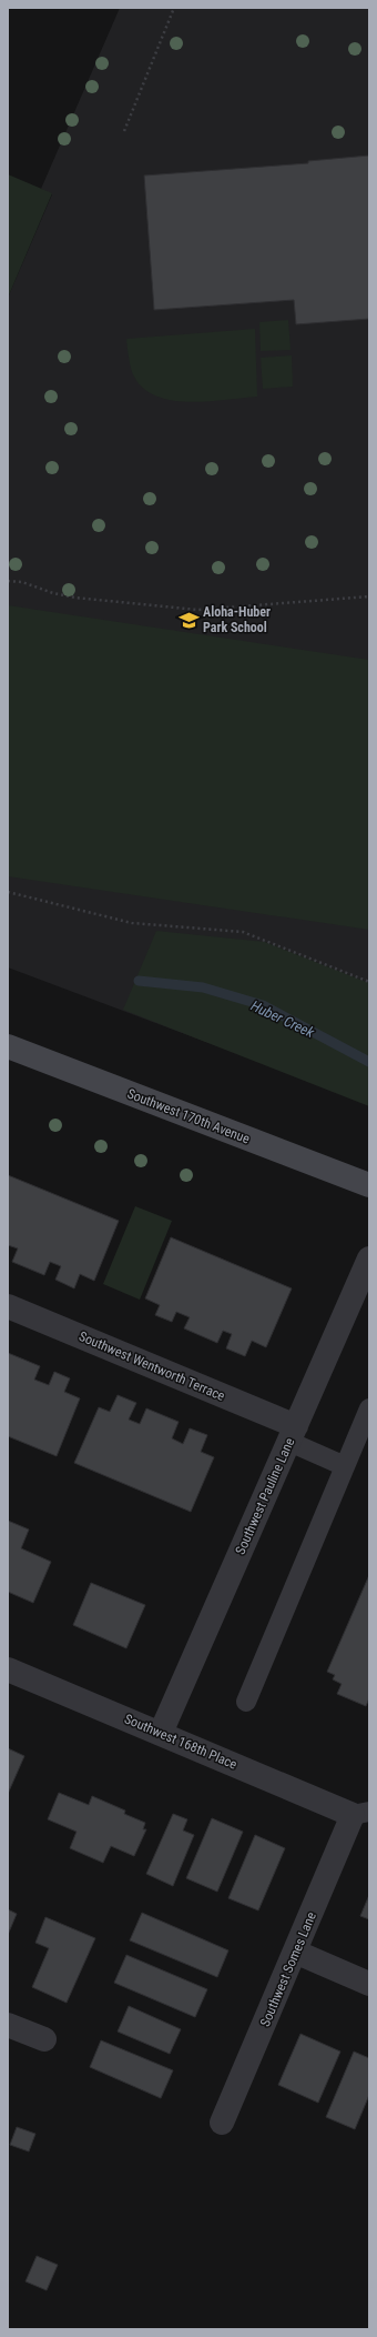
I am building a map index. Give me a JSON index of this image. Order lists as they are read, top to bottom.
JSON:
{
  "streets": {
    "main road": ["Southwest 170th Avenue"],
    "street": [
      "Southwest Wentworth Terrace",
      "Southwest Pauline Lane",
      "Southwest 168th Place",
      "Southwest Somes Lane"
    ]
  },
  "crossings": [
    ["Southwest Wentworth Terrace", "Southwest Pauline Lane"],
    ["Southwest Pauline Lane", "Southwest 168th Place"],
    ["Southwest 168th Place", "Southwest Somes Lane"]
  ],
  "water": ["Huber Creek"],
  "places": {
    "school or university": ["Aloha-Huber Park School"]
  }
}
